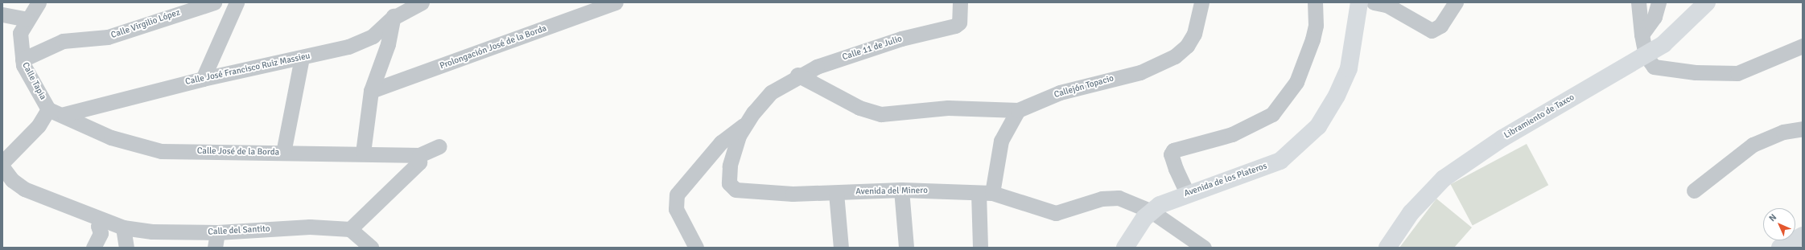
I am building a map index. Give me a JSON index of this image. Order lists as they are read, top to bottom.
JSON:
{
  "streets": {
    "main road": ["Libramiento de Taxco", "Avenida de los Plateros"],
    "street": [
      "Calle Virgilio López",
      "Prolongación José de la Borda",
      "Calle 11 de Julio",
      "Calle José Francisco Ruiz Massieu",
      "Calle Tapia",
      "Callejón Topacio",
      "Calle José de la Borda",
      "Avenida del Minero",
      "Calle del Santito"
    ]
  },
  "crossings": [
    ["Calle Virgilio López", "Calle Tapia"],
    ["Calle 11 de Julio", "Avenida del Minero"],
    ["Calle José Francisco Ruiz Massieu", "Calle Tapia"],
    ["Calle José Francisco Ruiz Massieu", "Calle José de la Borda"],
    ["Calle Tapia", "Calle José de la Borda"],
    ["Avenida de los Plateros", "Avenida del Minero"]
  ],
  "north": "top left"
}
